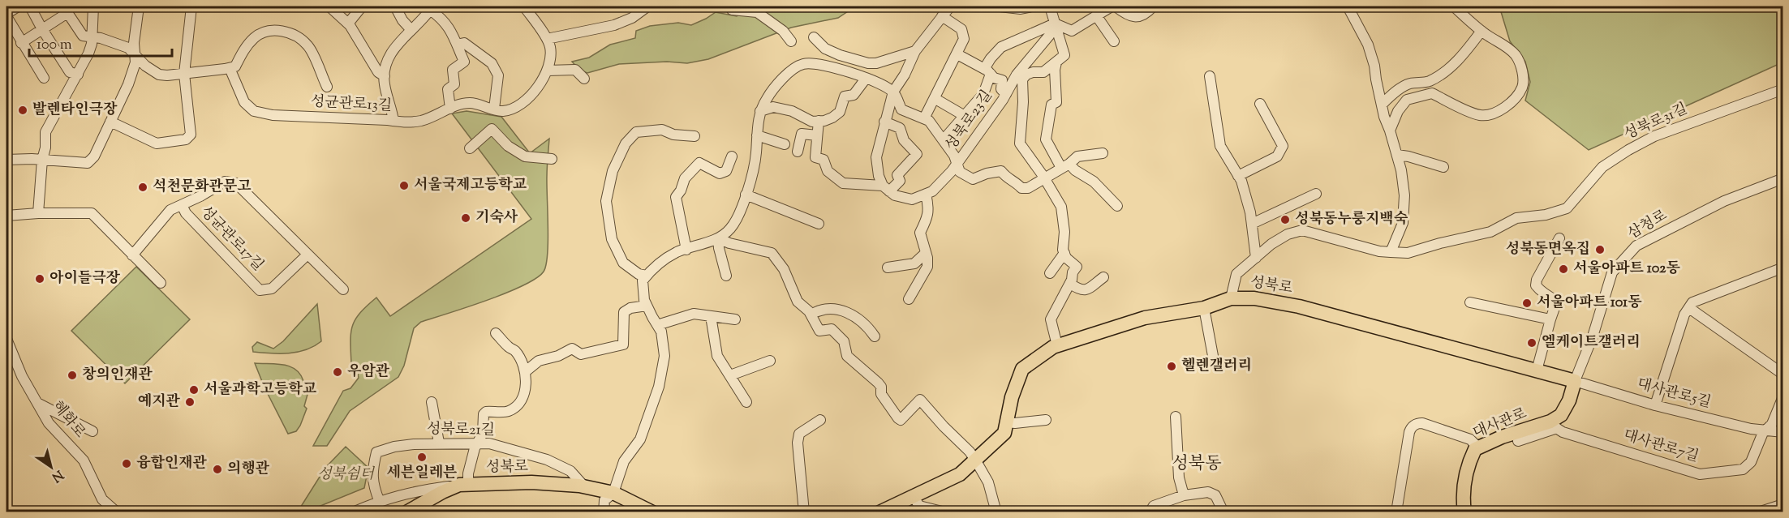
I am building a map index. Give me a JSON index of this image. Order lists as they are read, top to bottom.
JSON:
{
  "streets": {
    "main road": ["성북로", "대사관로"],
    "street": [
      "성균관로13길",
      "성북로23길",
      "성북로31길",
      "삼청로",
      "성균관로17길",
      "대사관로5길",
      "혜화로",
      "성북로21길",
      "대사관로7길"
    ]
  },
  "crossings": [
    ["성북로31길", "성북로"],
    ["삼청로", "성북로"],
    ["삼청로", "대사관로5길"],
    ["삼청로", "대사관로"],
    ["성북로", "대사관로5길"],
    ["성북로", "대사관로"],
    ["성북로", "성북로21길"],
    ["대사관로5길", "대사관로"],
    ["대사관로5길", "대사관로7길"],
    ["대사관로", "대사관로7길"]
  ],
  "districts": ["성북동"],
  "parks": ["성북쉼터"],
  "places": [
    "발렌타인극장",
    "서울국제고등학교",
    "석천문화관문고",
    "기숙사",
    "성북동누룽지백숙",
    "성북동면옥집",
    "서울아파트 102동",
    "아이들극장",
    "서울아파트 101동",
    "엘케이트갤러리",
    "헬렌갤러리",
    "우암관",
    "창의인재관",
    "서울과학고등학교",
    "예지관",
    "세븐일레븐",
    "융합인재관",
    "의행관"
  ],
  "scale_bar": "100 m",
  "north": "bottom right"
}
